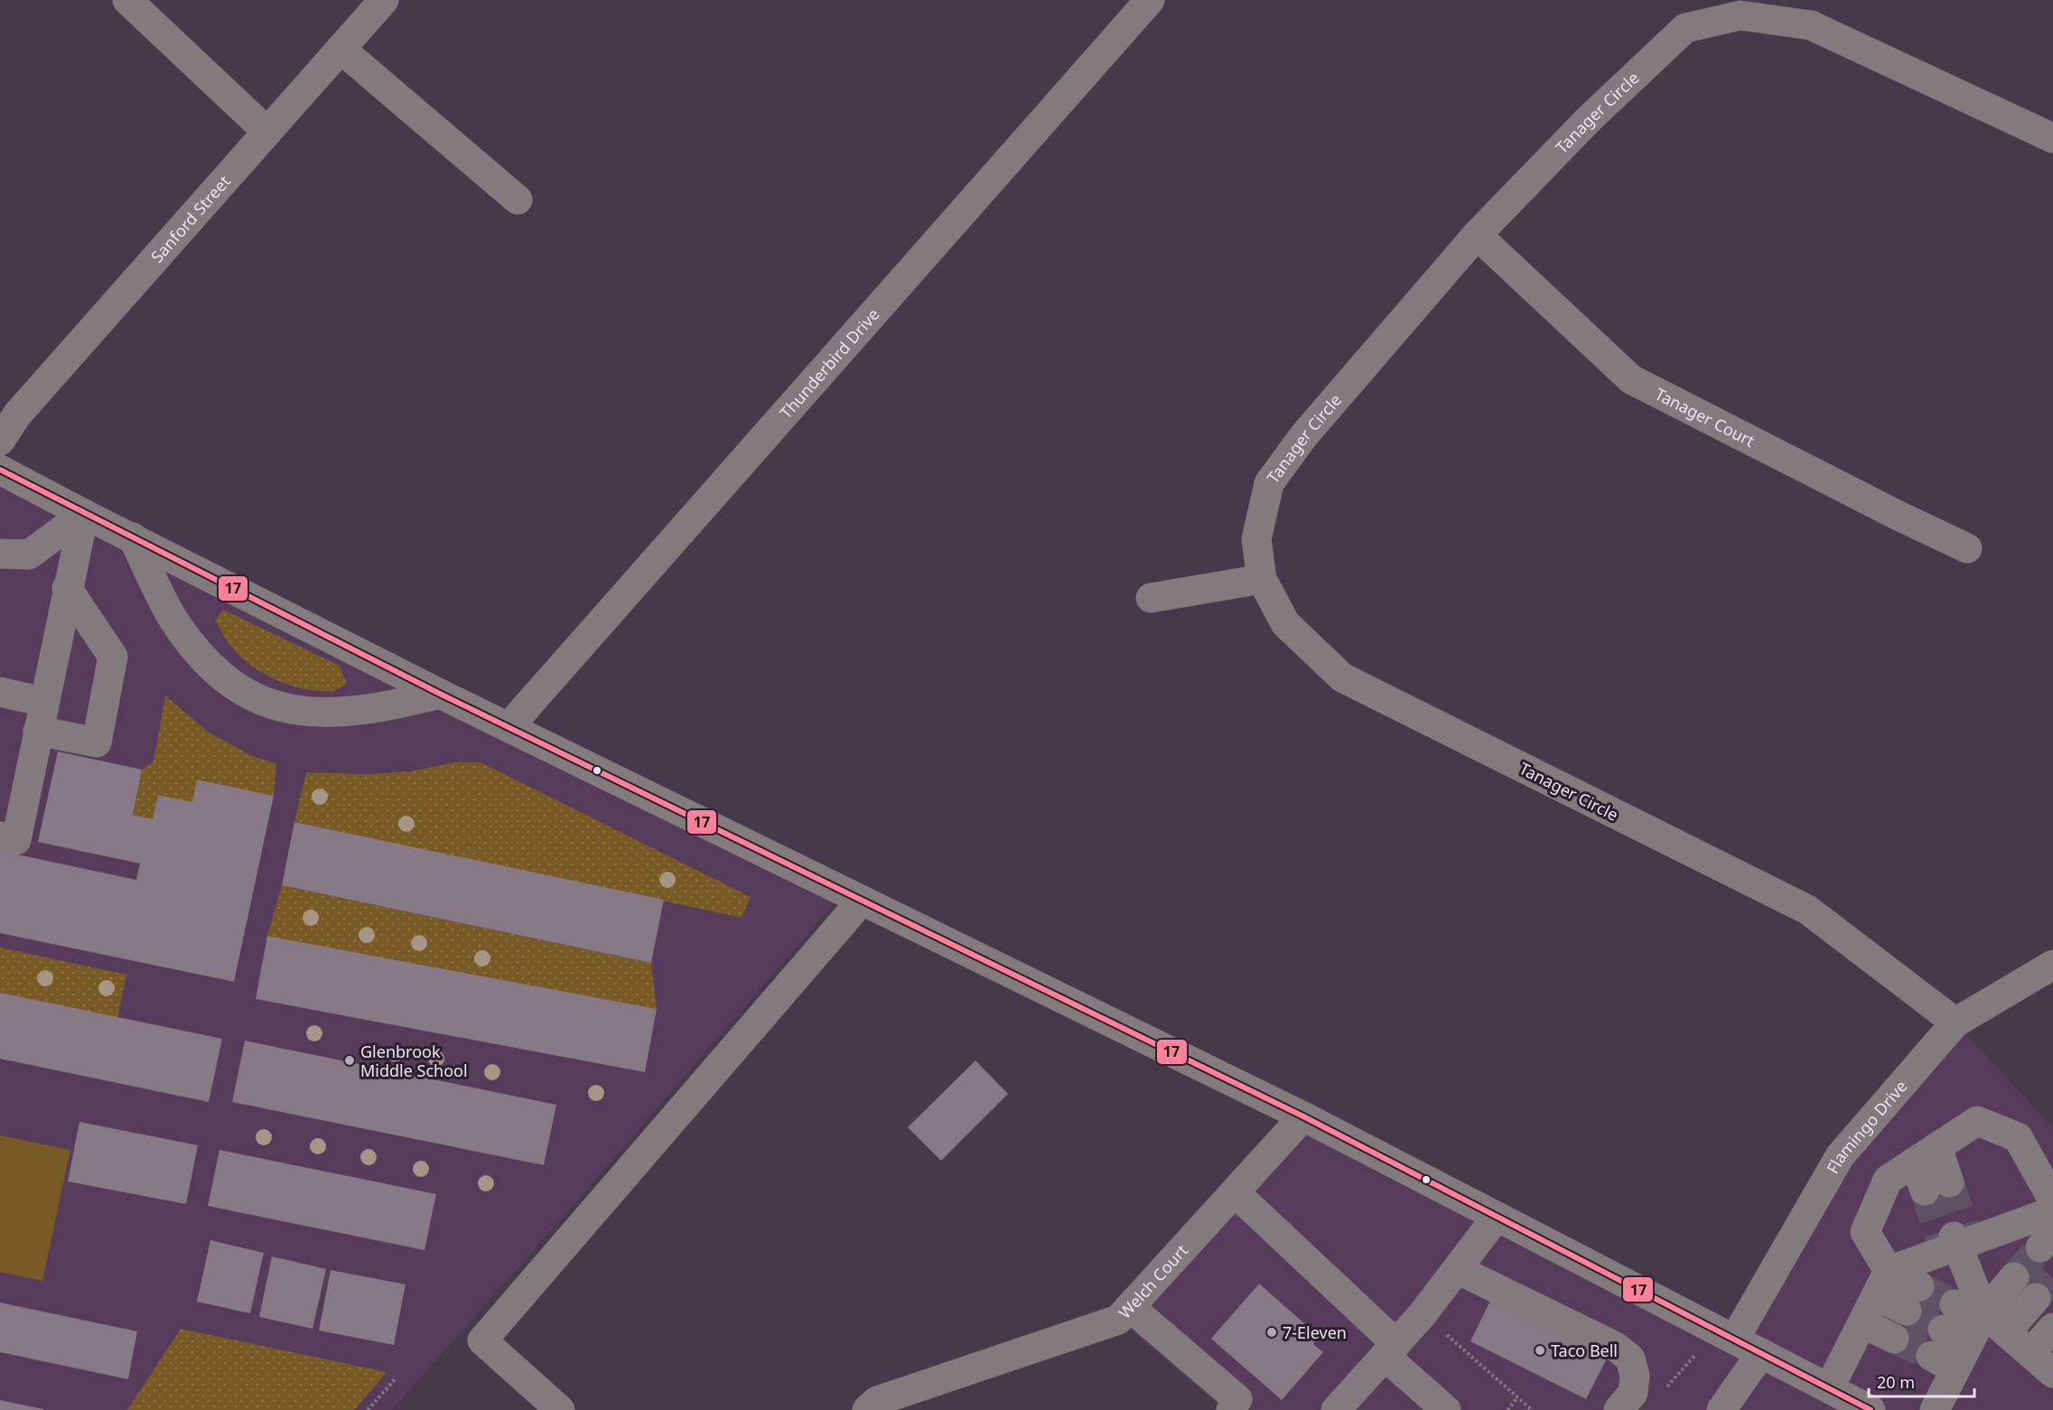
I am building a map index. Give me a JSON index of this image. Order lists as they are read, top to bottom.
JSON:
{
  "streets": {
    "street": [
      "Tanager Circle",
      "Sanford Street",
      "Thunderbird Drive",
      "Tanager Court",
      "Flamingo Drive",
      "Welch Court"
    ]
  },
  "crossings": [
    ["Tanager Circle", "Tanager Court"],
    ["Tanager Circle", "Flamingo Drive"]
  ],
  "places": ["Glenbrook Middle School", "7-Eleven", "Taco Bell"],
  "lines": ["transit line 17"],
  "scale_bar": "20 m"
}
